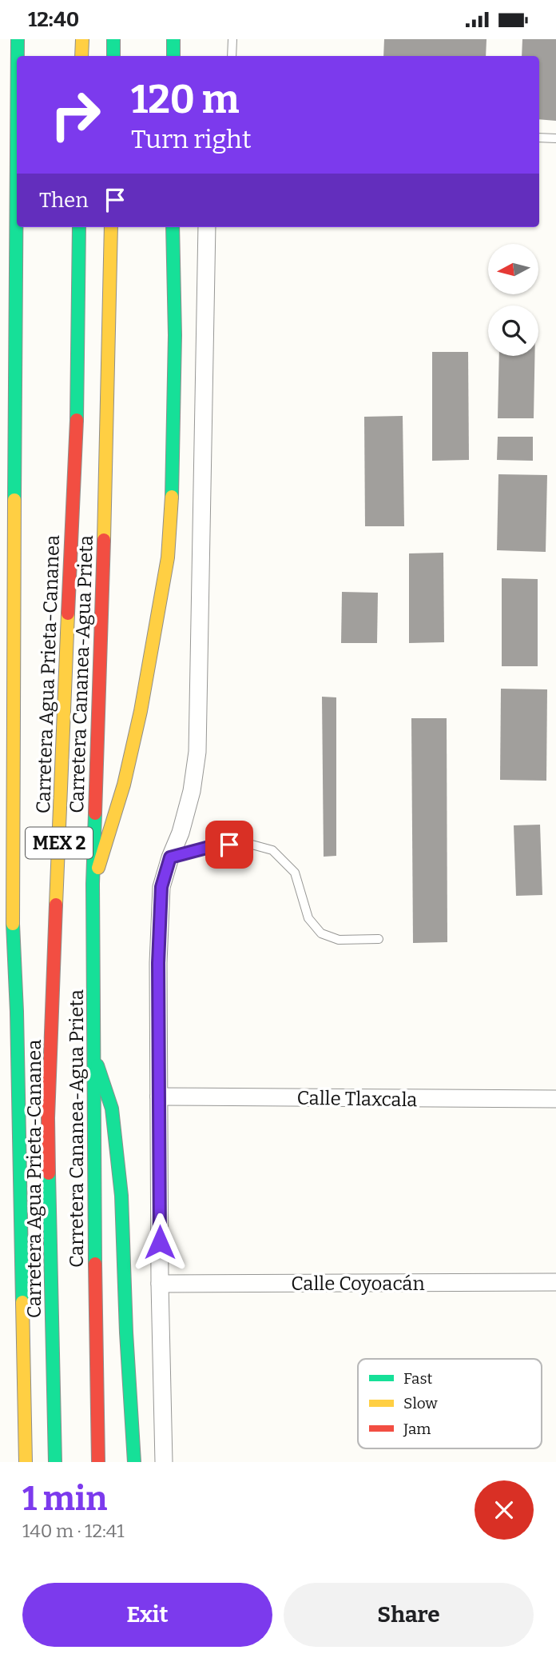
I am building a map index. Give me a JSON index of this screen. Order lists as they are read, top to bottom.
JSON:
{
  "streets": {
    "street": [
      "Carretera Agua Prieta-Cananea",
      "Carretera Cananea-Agua Prieta",
      "MEX 2",
      "Calle Tlaxcala",
      "Calle Coyoacán"
    ]
  },
  "legend": ["Fast", "Slow", "Jam"],
  "north": "left",
  "page": {
    "status": "12:40",
    "turn": ["120 m", "Turn right"],
    "then": "Then",
    "heading": ["1 min", "140 m · 12:41"],
    "buttons": ["Exit", "Share"]
  }
}
